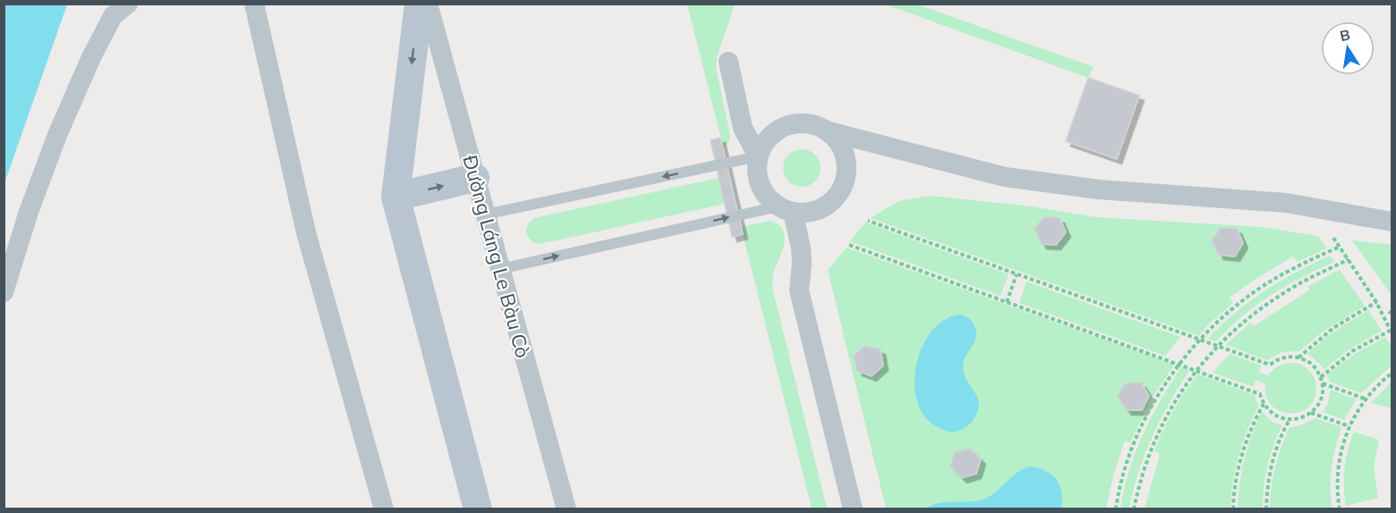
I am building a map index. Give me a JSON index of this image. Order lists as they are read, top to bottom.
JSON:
{
  "streets": {
    "street": ["Đường Láng Le Bàu Cò"]
  },
  "north": "top"
}
